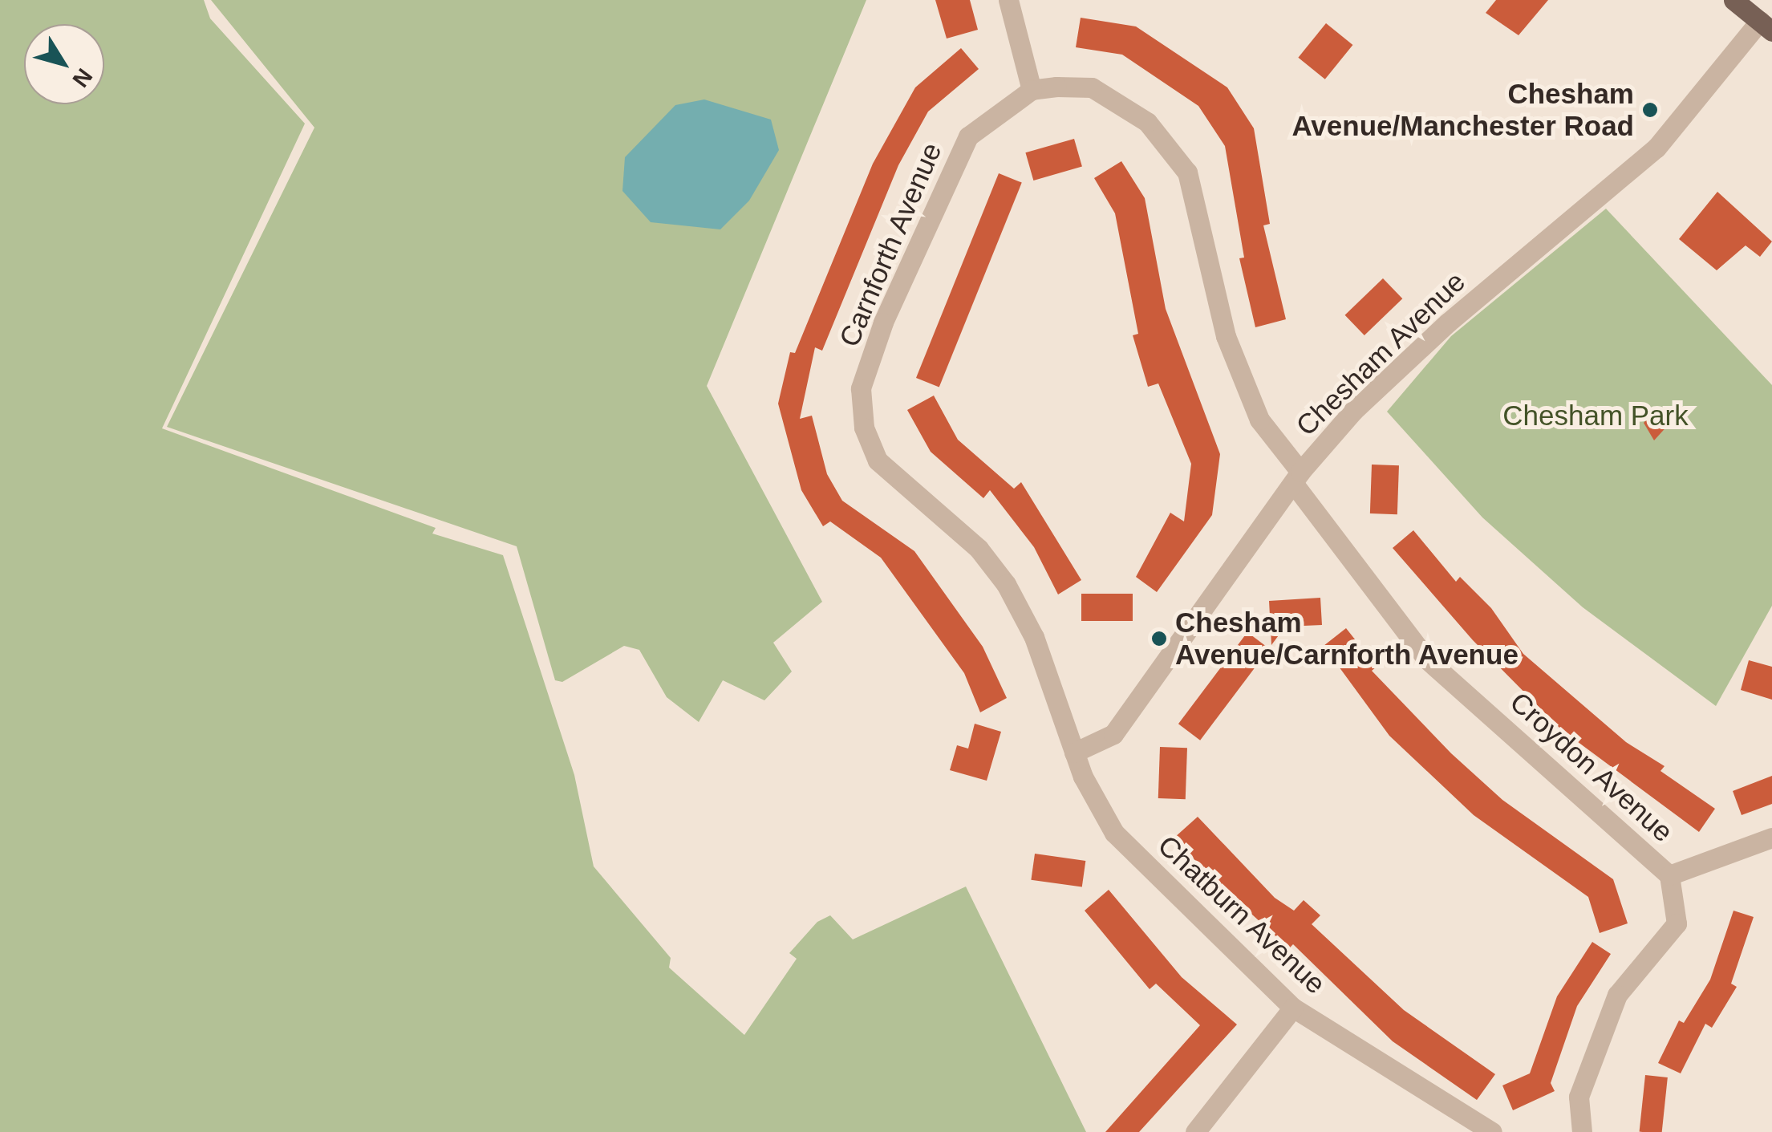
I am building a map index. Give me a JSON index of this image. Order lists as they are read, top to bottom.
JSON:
{
  "streets": {
    "street": [
      "Carnforth Avenue",
      "Chesham Avenue",
      "Croydon Avenue",
      "Chatburn Avenue"
    ]
  },
  "crossings": [
    ["Carnforth Avenue", "Chesham Avenue"],
    ["Carnforth Avenue", "Chatburn Avenue"],
    ["Chesham Avenue", "Croydon Avenue"],
    ["Chesham Avenue", "Chatburn Avenue"]
  ],
  "parks": ["Chesham Park"],
  "places": ["Chesham Avenue/Manchester Road", "Chesham Avenue/Carnforth Avenue"],
  "north": "bottom right"
}
